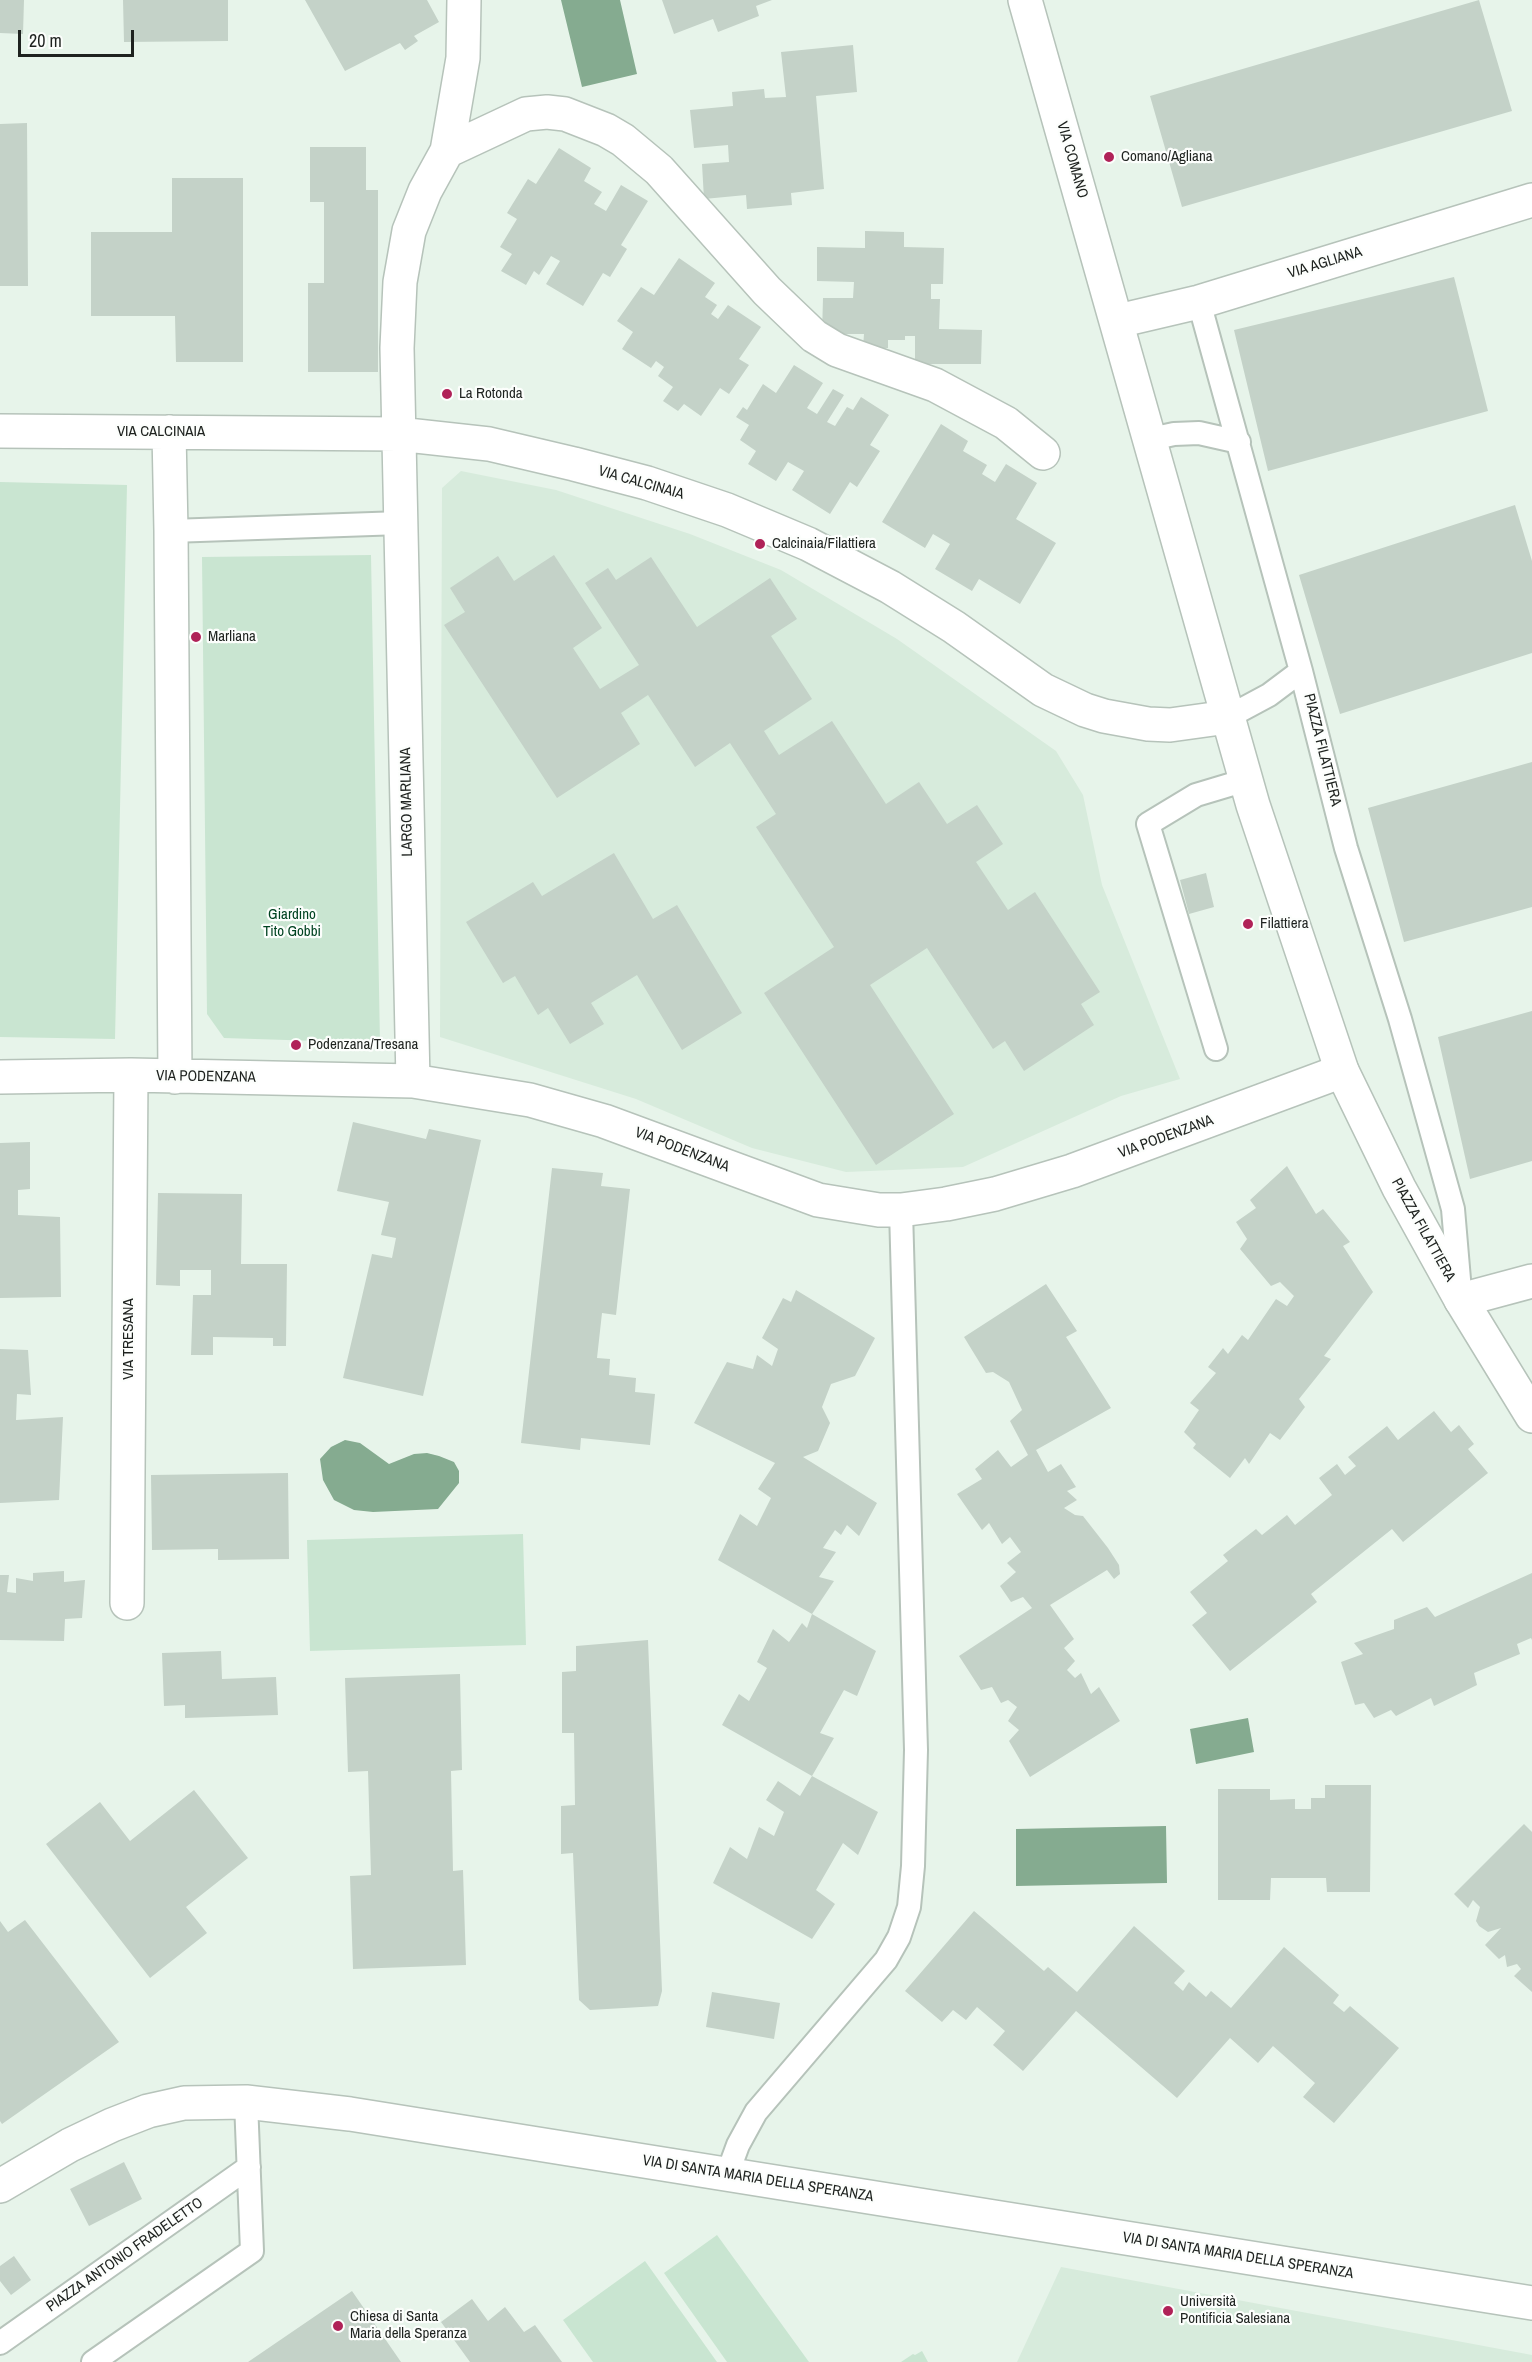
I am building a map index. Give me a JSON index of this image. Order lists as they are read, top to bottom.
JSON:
{
  "streets": {
    "street": [
      "VIA COMANO",
      "VIA AGLIANA",
      "VIA CALCINAIA",
      "PIAZZA FILATTIERA",
      "LARGO MARLIANA",
      "VIA PODENZANA",
      "VIA TRESANA",
      "VIA DI SANTA MARIA DELLA SPERANZA"
    ],
    "lane": ["PIAZZA ANTONIO FRADELETTO"]
  },
  "crossings": [
    ["VIA COMANO", "VIA AGLIANA"],
    ["VIA COMANO", "PIAZZA FILATTIERA"],
    ["VIA AGLIANA", "PIAZZA FILATTIERA"],
    ["VIA CALCINAIA", "PIAZZA FILATTIERA"],
    ["VIA CALCINAIA", "LARGO MARLIANA"],
    ["PIAZZA FILATTIERA", "VIA PODENZANA"],
    ["LARGO MARLIANA", "VIA PODENZANA"],
    ["VIA PODENZANA", "VIA TRESANA"]
  ],
  "parks": ["Giardino Tito Gobbi"],
  "places": [
    "Comano/Agliana",
    "La Rotonda",
    "Calcinaia/Filattiera",
    "Marliana",
    "Filattiera",
    "Podenzana/Tresana",
    "Università Pontificia Salesiana",
    "Chiesa di Santa Maria della Speranza"
  ],
  "scale_bar": "20 m"
}
